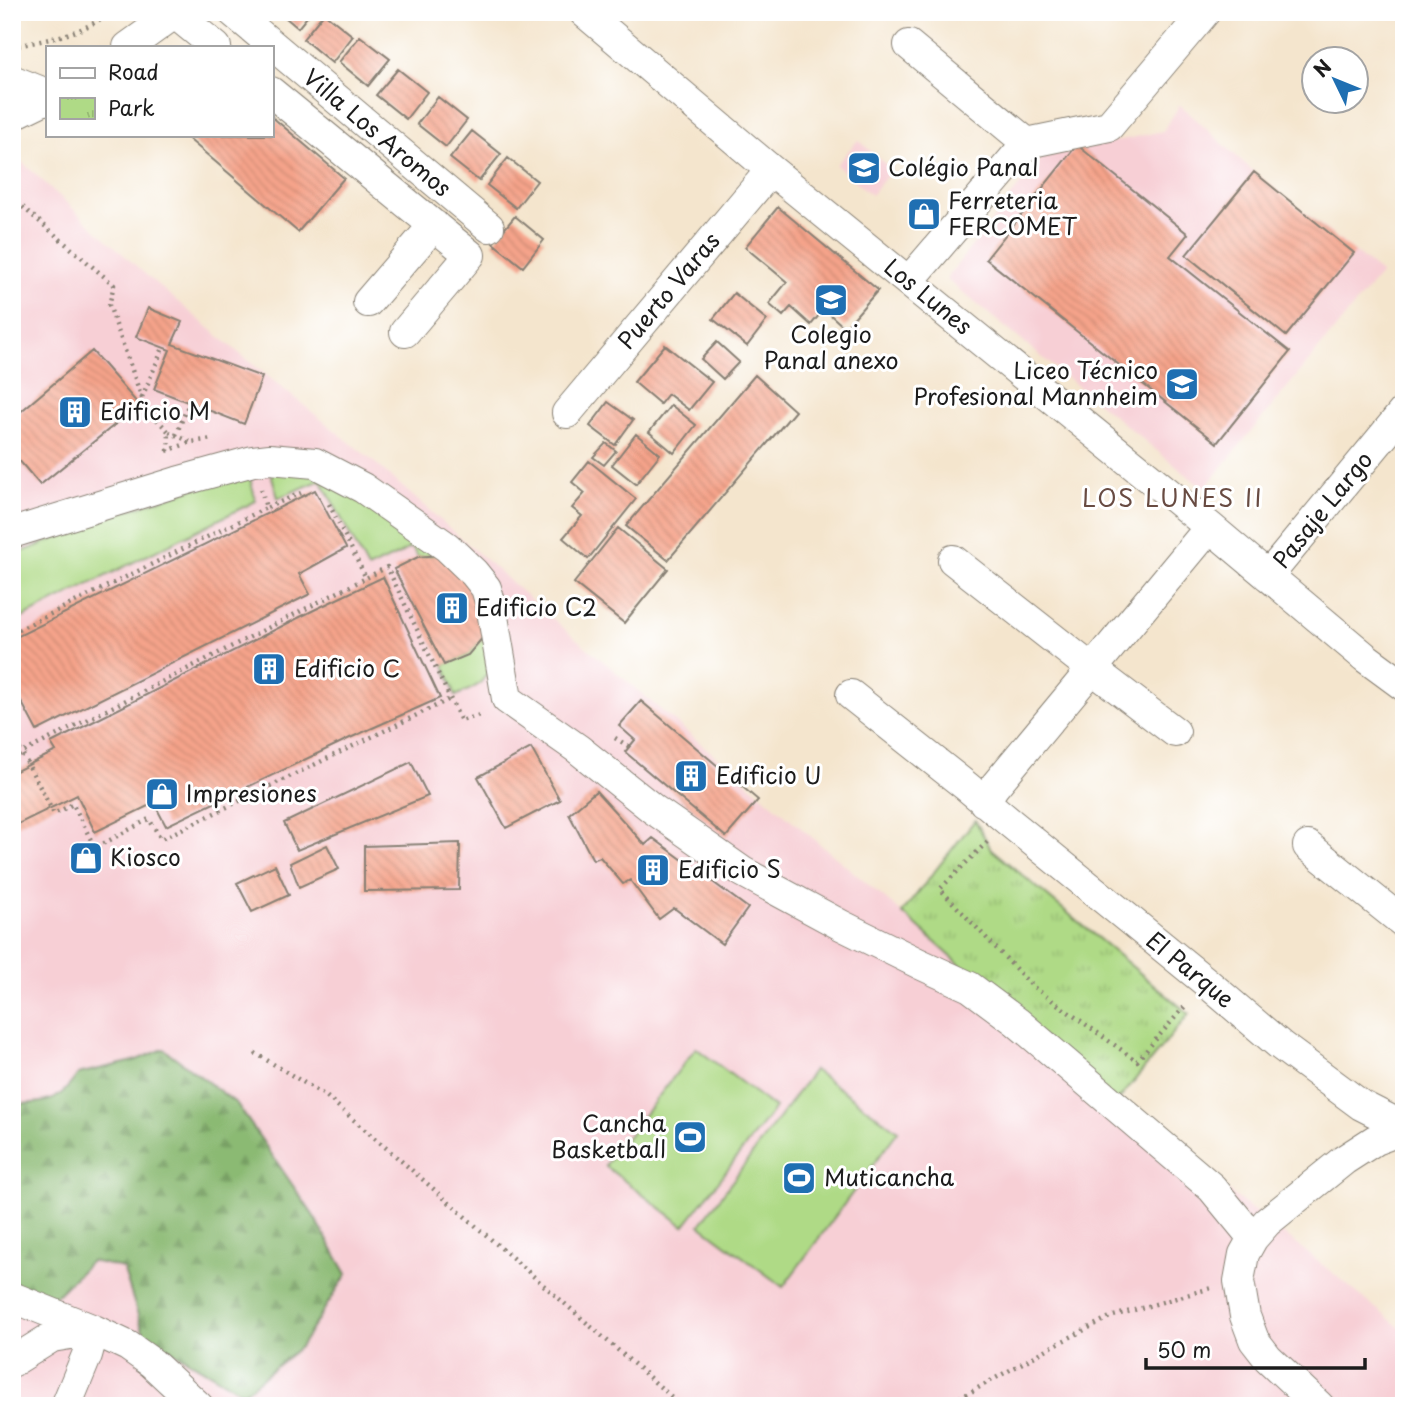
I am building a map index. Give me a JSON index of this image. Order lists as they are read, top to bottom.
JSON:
{
  "streets": {
    "street": [
      "Villa Los Aromos",
      "Puerto Varas",
      "Los Lunes",
      "Pasaje Largo",
      "El Parque"
    ]
  },
  "crossings": [
    ["Puerto Varas", "Los Lunes"],
    ["Los Lunes", "Pasaje Largo"]
  ],
  "districts": ["LOS LUNES II"],
  "places": {
    "school or university": ["Colégio Panal", "Colegio Panal anexo", "Liceo Técnico Profesional Mannheim"],
    "shop": ["Ferreteria FERCOMET", "Impresiones", "Kiosco"],
    "building": [
      "Edificio M",
      "Edificio C2",
      "Edificio C",
      "Edificio U",
      "Edificio S"
    ],
    "sports": ["Cancha Basketball", "Muticancha"]
  },
  "legend": ["Road", "Park"],
  "scale_bar": "50 m",
  "north": "top left"
}
